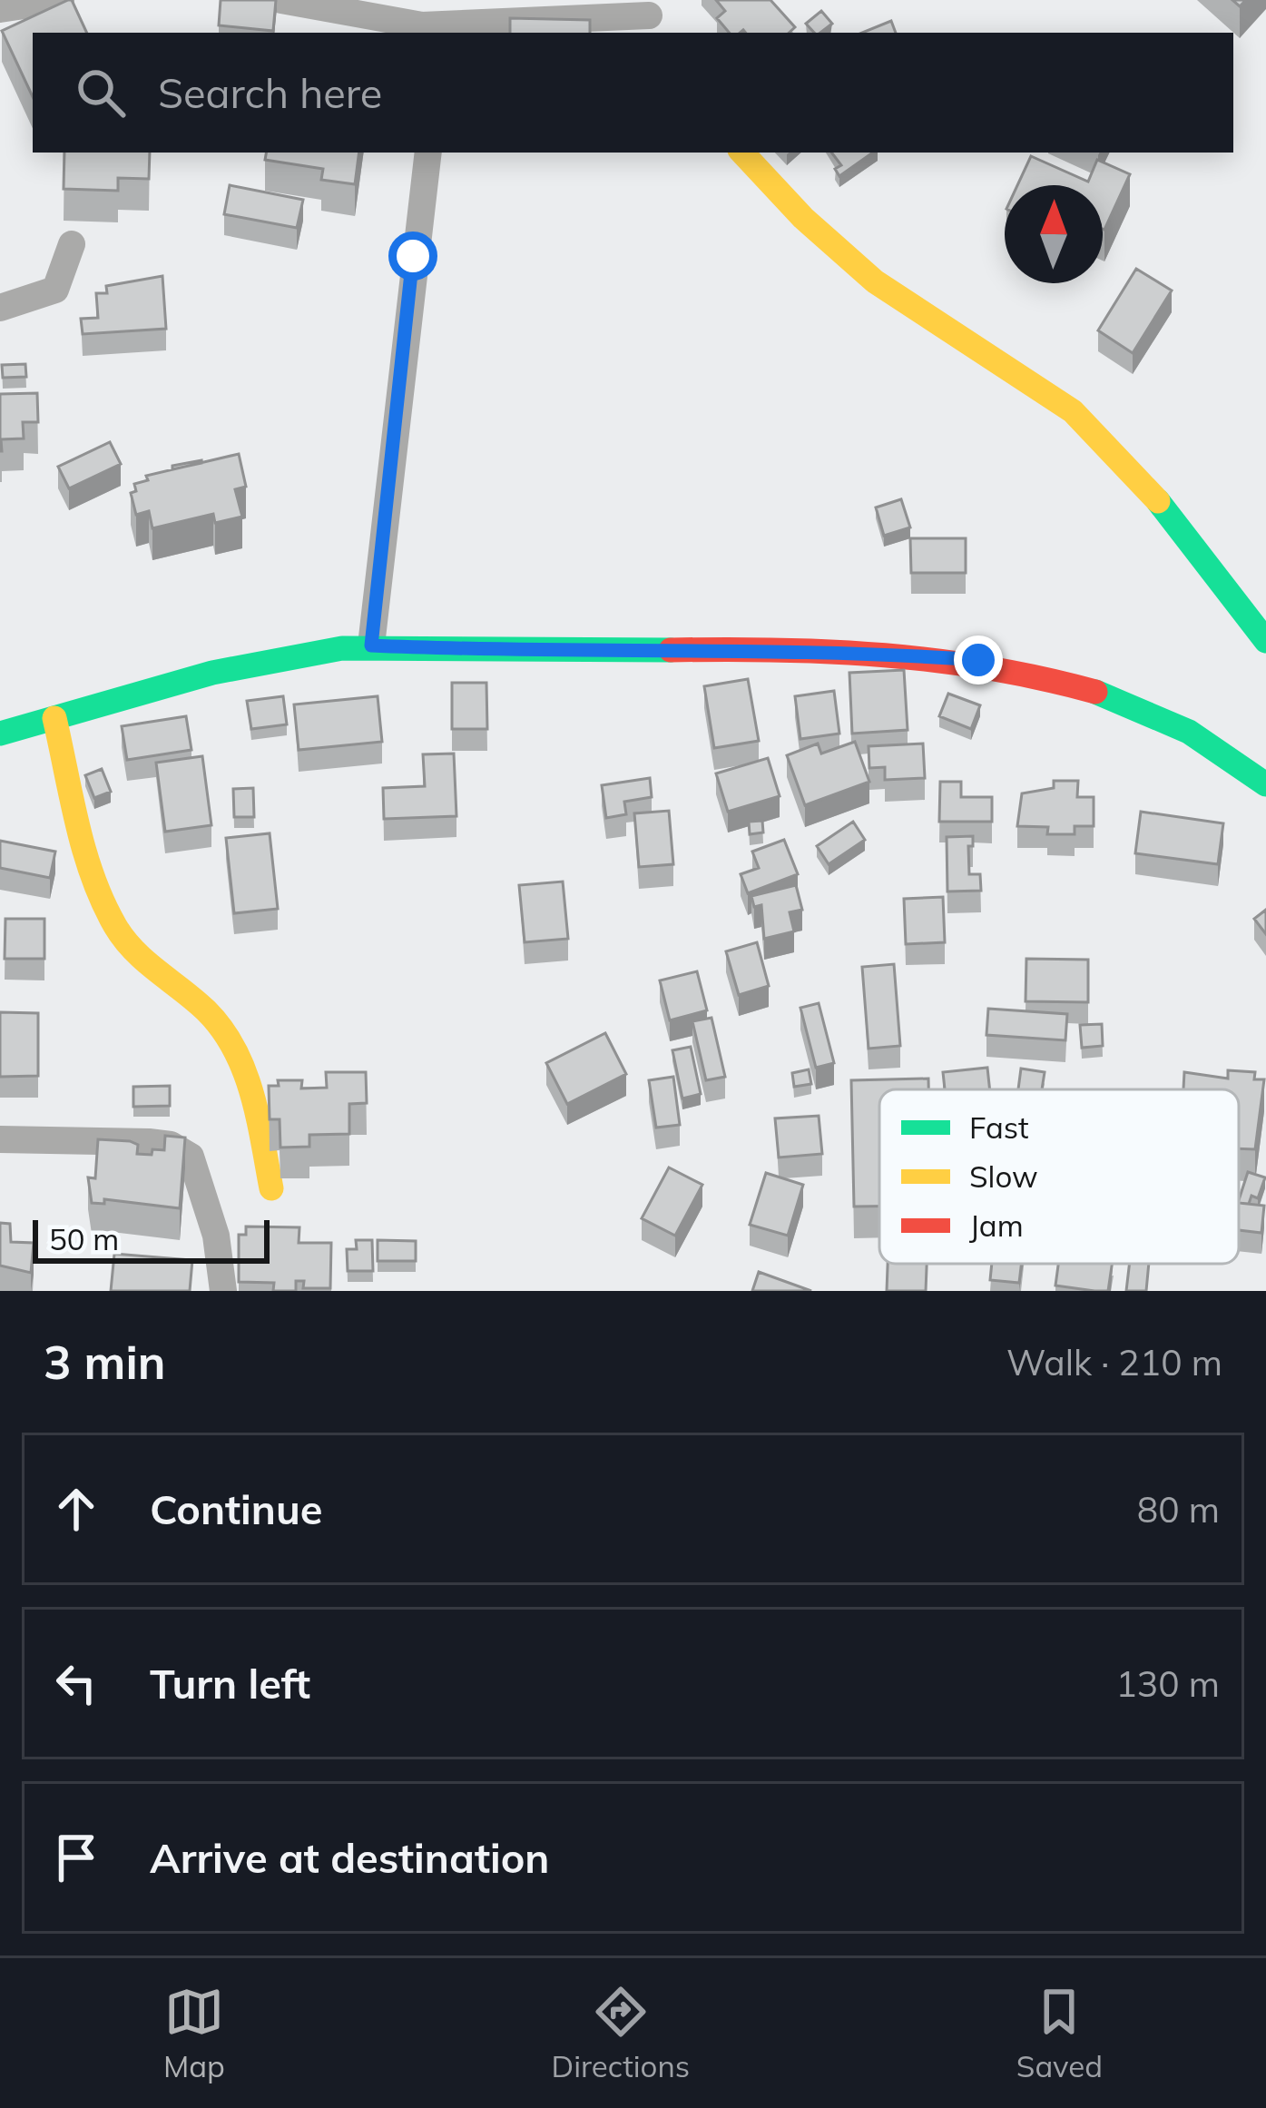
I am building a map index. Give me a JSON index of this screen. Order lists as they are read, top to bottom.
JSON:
{
  "legend": ["Fast", "Slow", "Jam"],
  "scale_bar": "50 m",
  "north": "top",
  "page": {
    "search": "Search here",
    "scale": "50 m",
    "heading": ["3 min", "Walk · 210 m"],
    "list": [
      ["Continue", "80 m"],
      ["Turn left", "130 m"],
      "Arrive at destination"
    ],
    "nav": ["Map", "Directions", "Saved"]
  }
}
